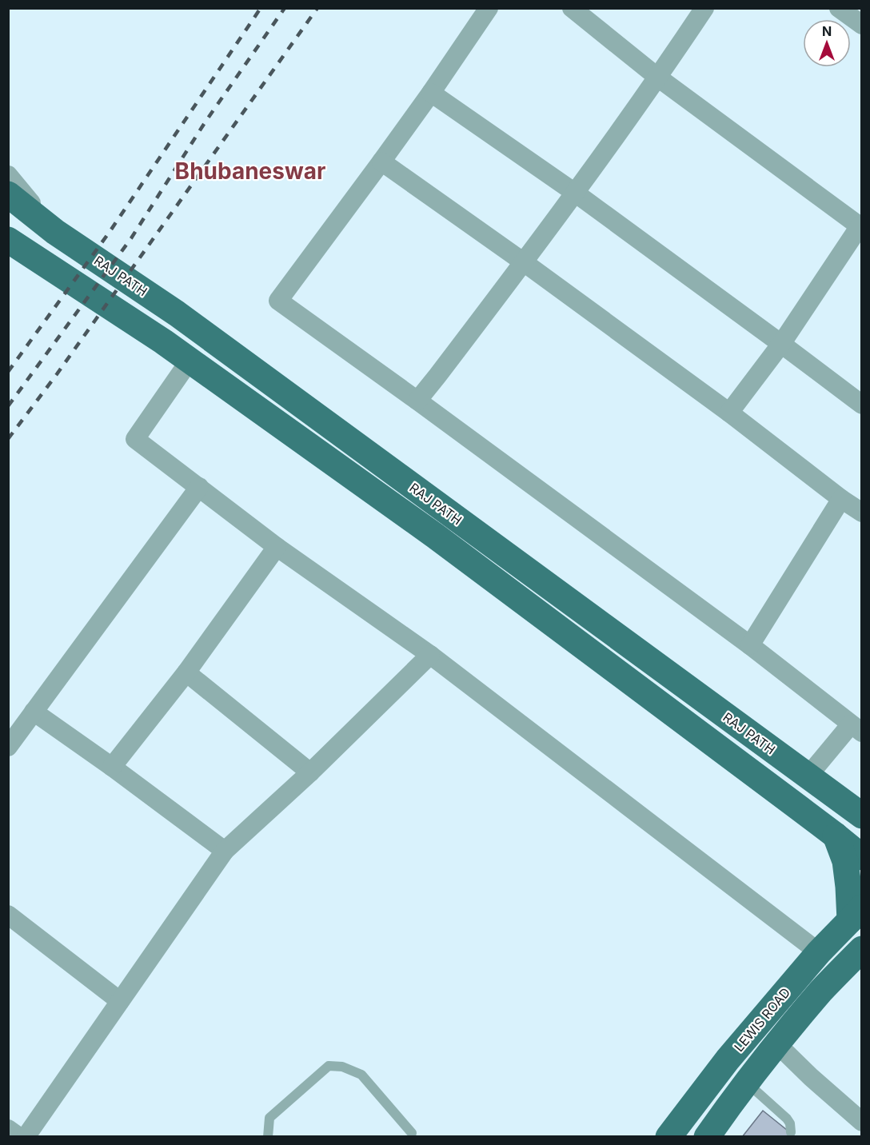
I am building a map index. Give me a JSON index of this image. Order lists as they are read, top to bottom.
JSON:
{
  "streets": {
    "main road": ["RAJ PATH", "LEWIS ROAD"]
  },
  "districts": ["Bhubaneswar"],
  "north": "top"
}
